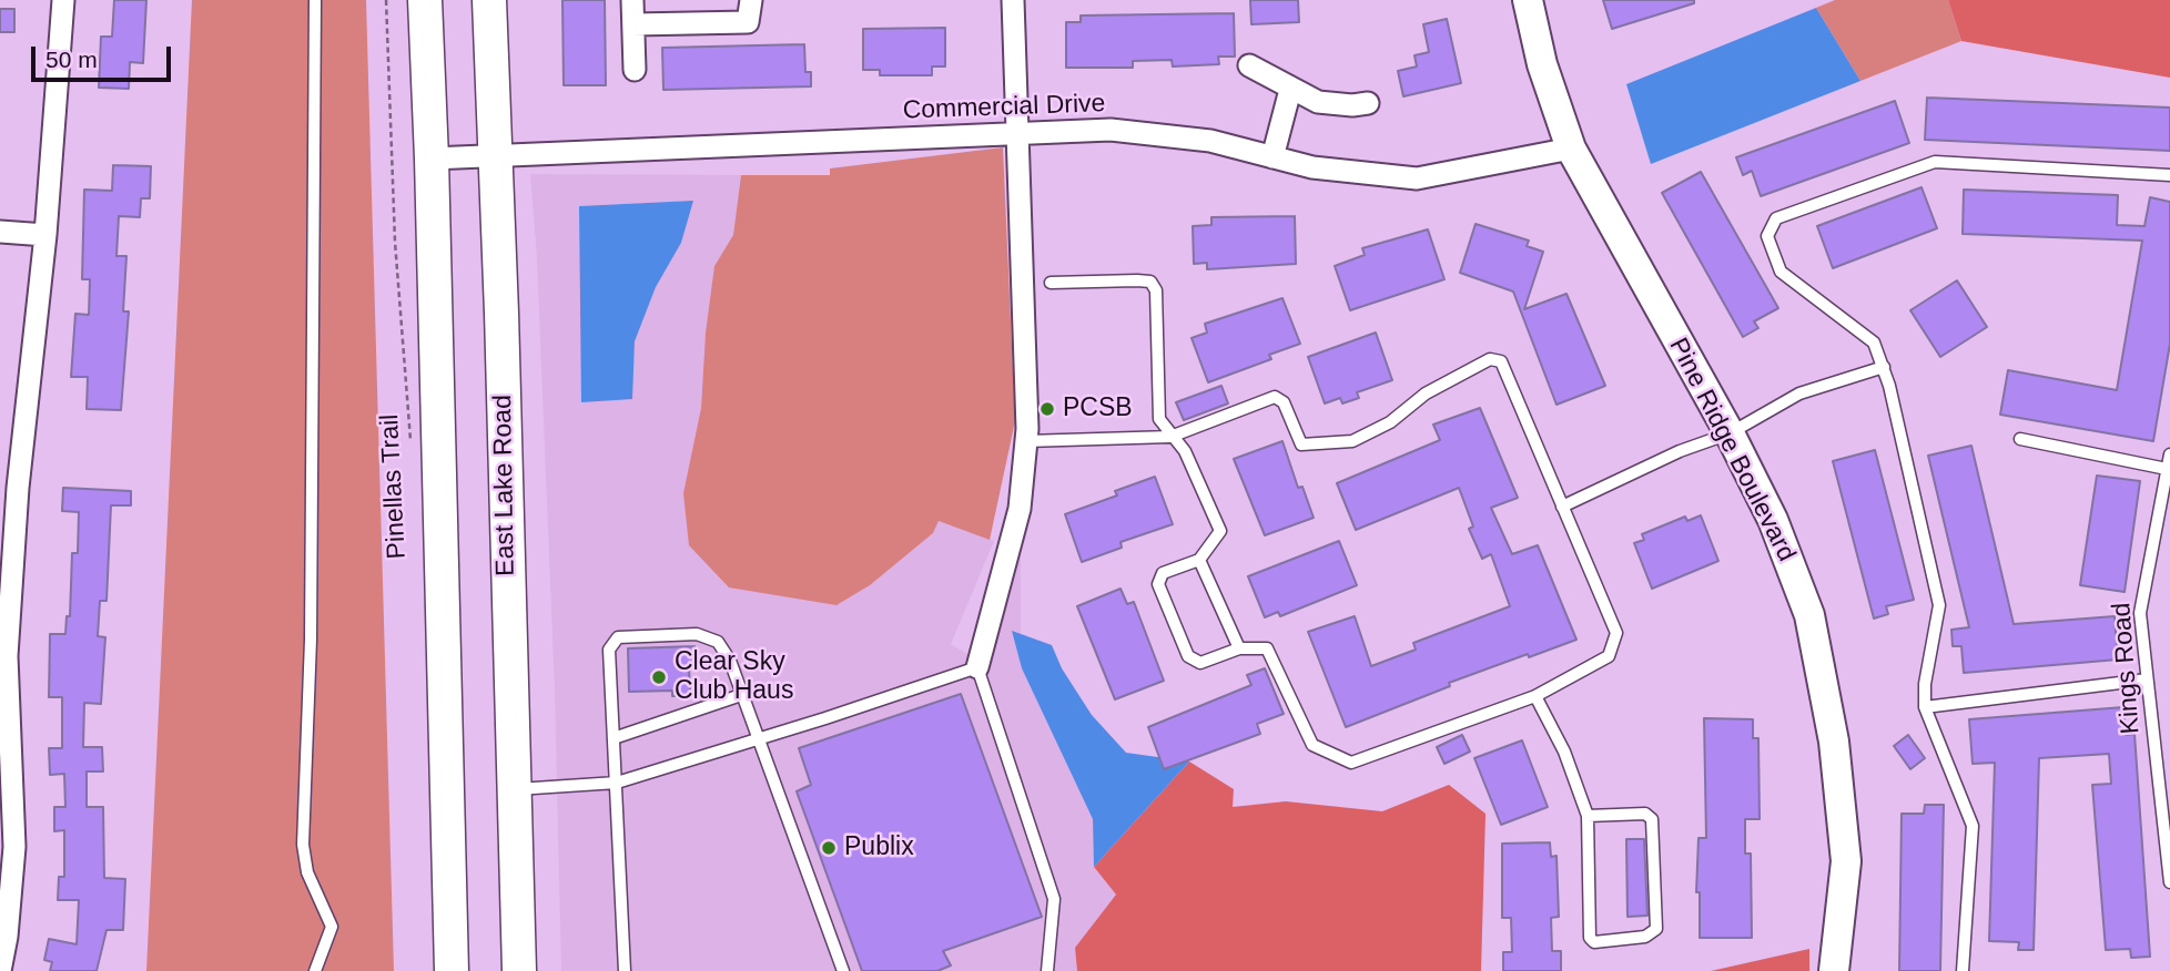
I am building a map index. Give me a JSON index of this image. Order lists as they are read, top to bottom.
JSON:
{
  "streets": {
    "main road": ["East Lake Road"],
    "street": ["Commercial Drive", "Pine Ridge Boulevard"],
    "lane": ["Kings Road"],
    "path": ["Pinellas Trail"]
  },
  "crossings": [
    ["Commercial Drive", "Pine Ridge Boulevard"],
    ["Commercial Drive", "East Lake Road"]
  ],
  "places": ["PCSB", "Clear Sky Club Haus", "Publix"],
  "scale_bar": "50 m"
}
